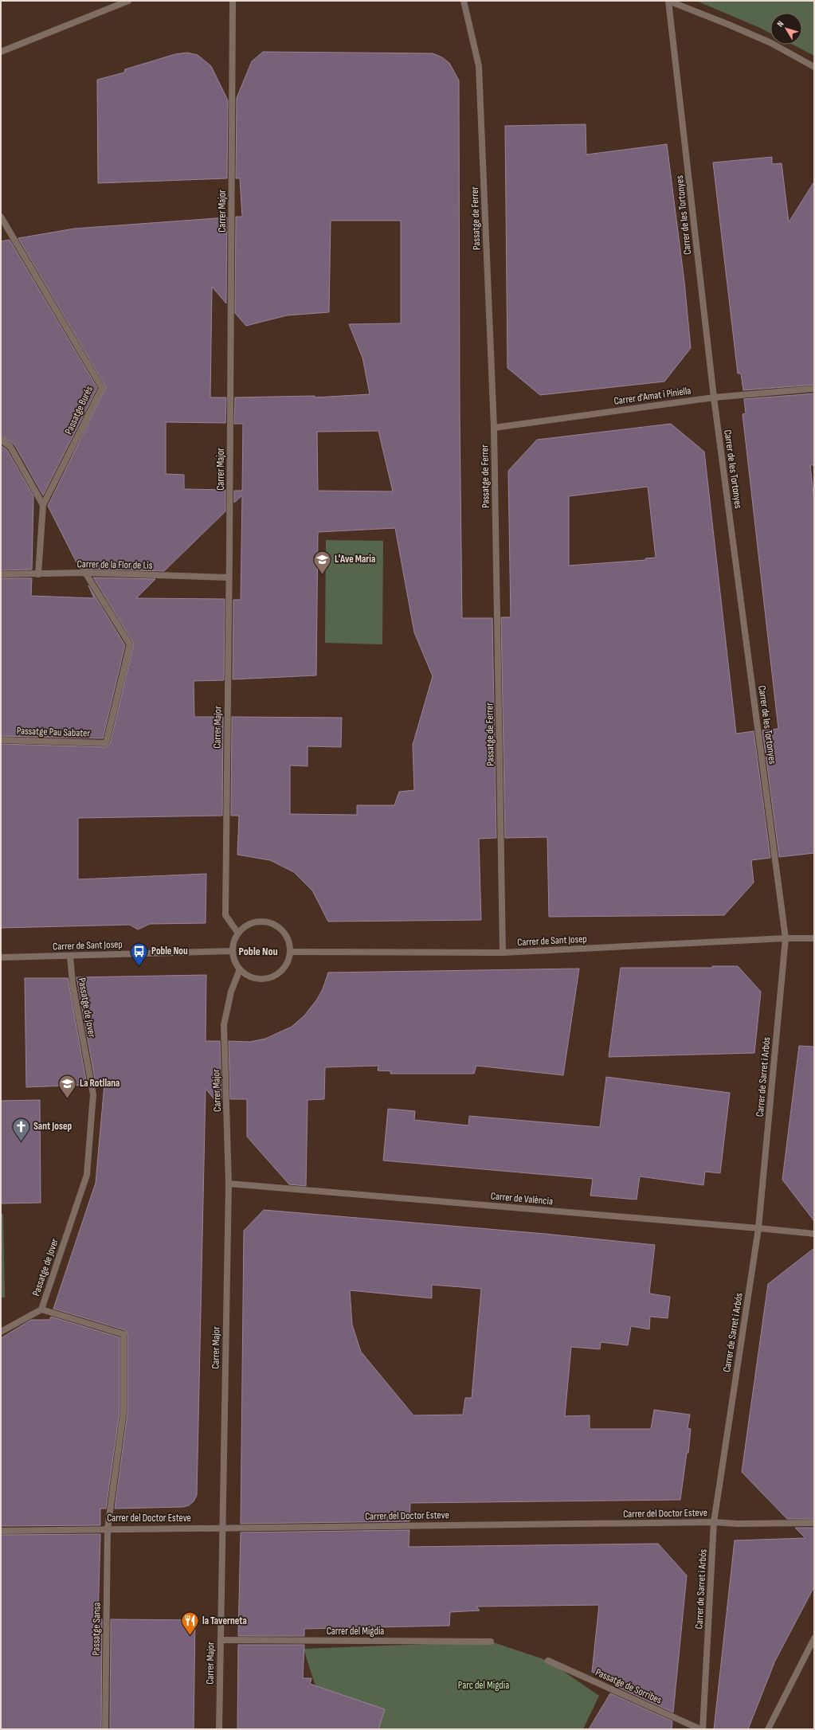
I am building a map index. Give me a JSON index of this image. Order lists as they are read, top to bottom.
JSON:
{
  "streets": {
    "street": [
      "Carrer Major",
      "Carrer de les Tortonyes",
      "Passatge de Ferrer",
      "Carrer d'Amat i Piniella",
      "Passatge Burés",
      "Carrer de la Flor de Lis",
      "Passatge Pau Sabater",
      "Carrer de Sant Josep",
      "Passatge de Jover",
      "Carrer de Sarret i Arbós",
      "Carrer de València",
      "Carrer del Doctor Esteve",
      "Passatge Sansa",
      "Carrer del Migdia",
      "Passatge de Sorribes"
    ]
  },
  "crossings": [
    ["Carrer Major", "Carrer de la Flor de Lis"],
    ["Carrer Major", "Carrer de Sant Josep"],
    ["Carrer Major", "Carrer de València"],
    ["Carrer Major", "Carrer del Doctor Esteve"],
    ["Carrer Major", "Carrer del Migdia"],
    ["Carrer de les Tortonyes", "Carrer d'Amat i Piniella"],
    ["Carrer de les Tortonyes", "Carrer de Sant Josep"],
    ["Carrer de les Tortonyes", "Carrer de Sarret i Arbós"],
    ["Passatge de Ferrer", "Carrer d'Amat i Piniella"],
    ["Passatge de Ferrer", "Carrer de Sant Josep"],
    ["Passatge Burés", "Carrer de la Flor de Lis"],
    ["Carrer de la Flor de Lis", "Passatge Pau Sabater"],
    ["Carrer de Sant Josep", "Passatge de Jover"],
    ["Carrer de Sant Josep", "Carrer de Sarret i Arbós"],
    ["Passatge de Jover", "Carrer del Doctor Esteve"],
    ["Passatge de Jover", "Passatge Sansa"],
    ["Carrer de Sarret i Arbós", "Carrer de València"],
    ["Carrer de Sarret i Arbós", "Carrer del Doctor Esteve"],
    ["Carrer de Sarret i Arbós", "Passatge de Sorribes"],
    ["Carrer del Doctor Esteve", "Passatge Sansa"]
  ],
  "districts": ["Poble Nou"],
  "parks": ["Parc del Migdia"],
  "places": {
    "school or university": ["L'Ave Maria", "La Rotllana"],
    "bus stop": ["Poble Nou"],
    "church": ["Sant Josep"],
    "restaurant": ["la Taverneta"]
  },
  "north": "top left"
}
